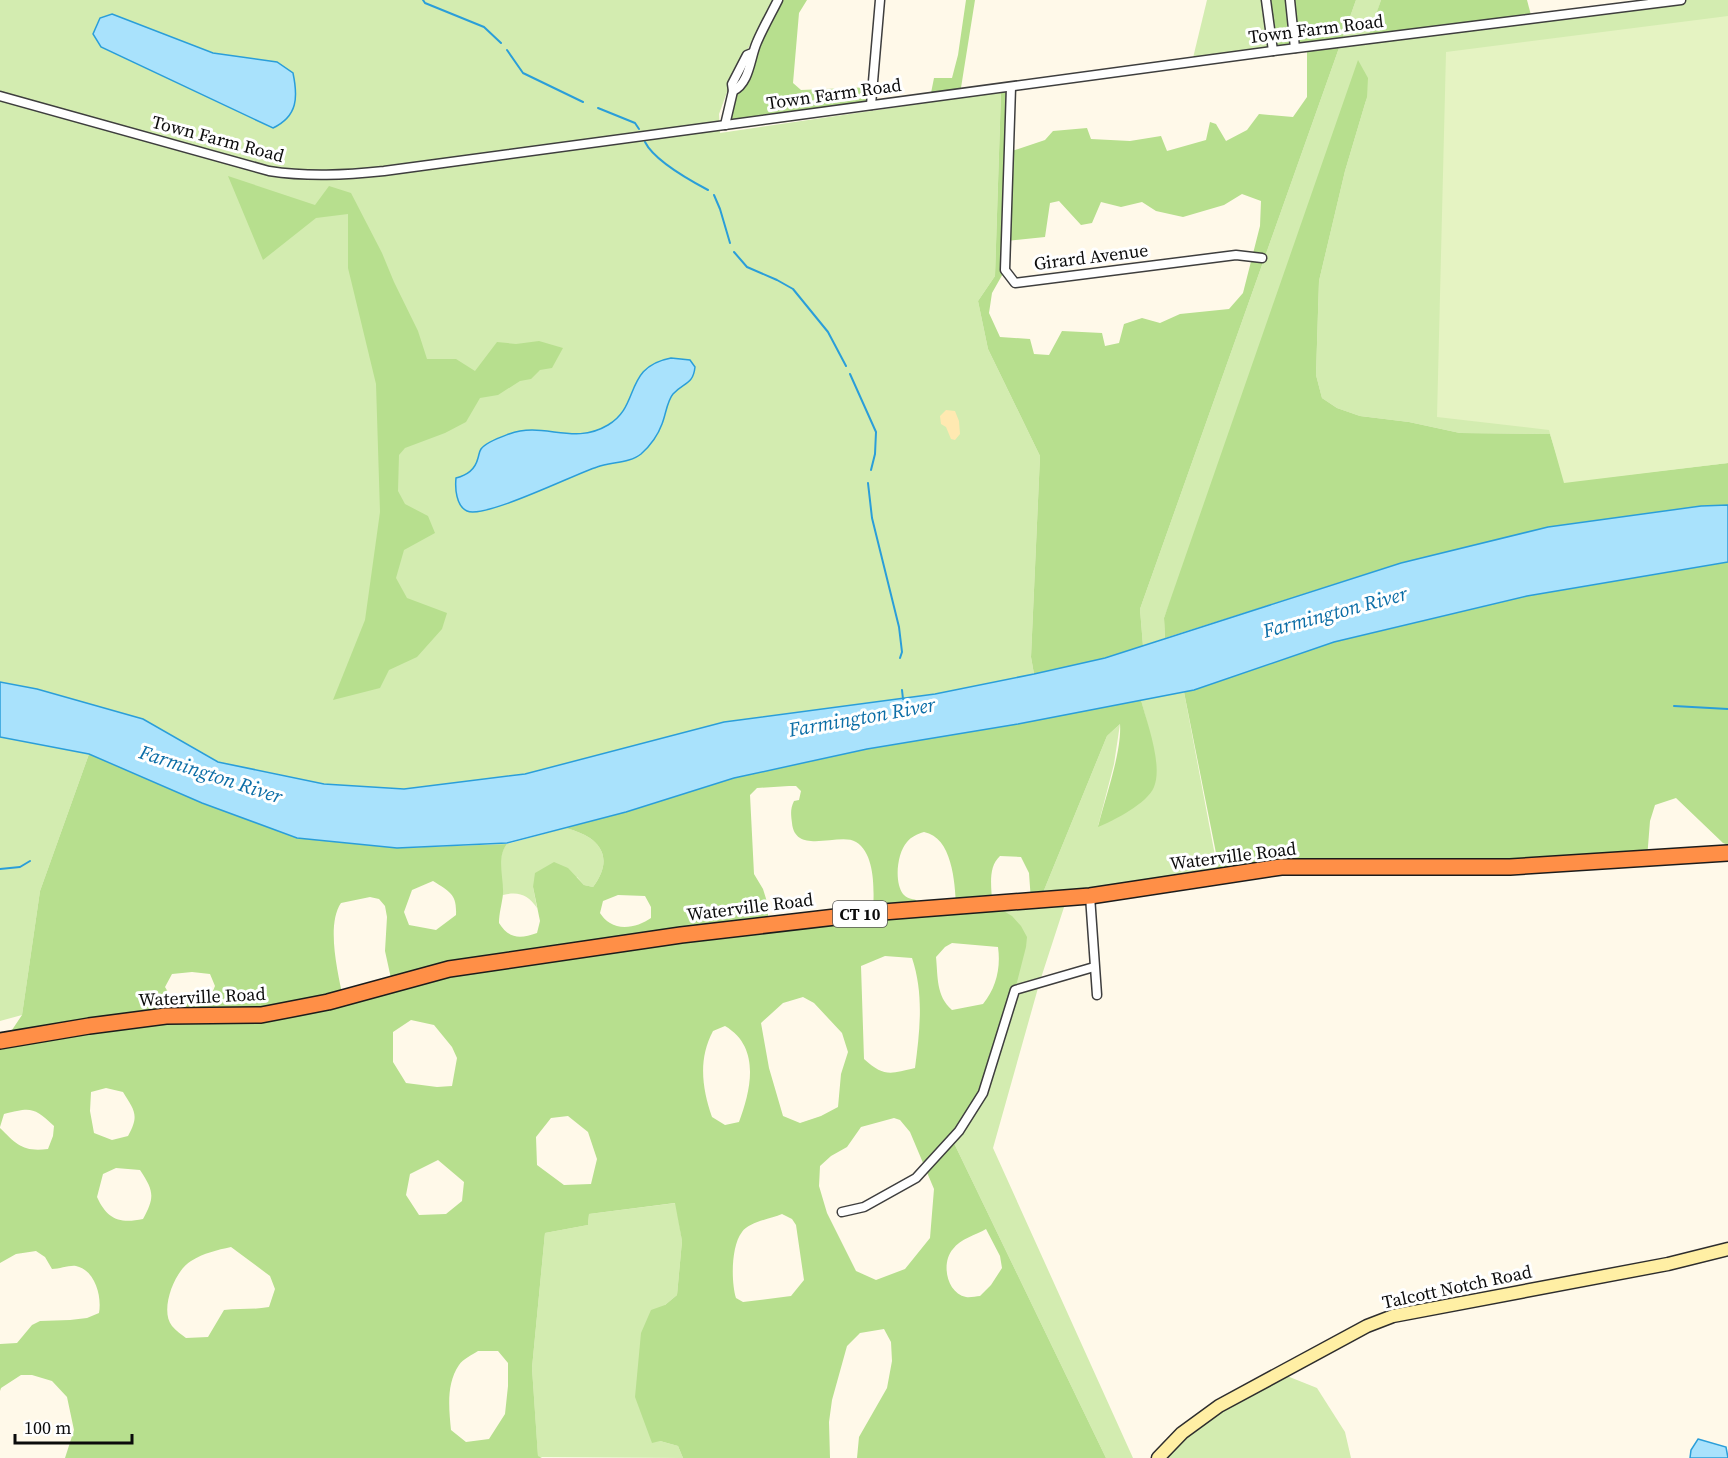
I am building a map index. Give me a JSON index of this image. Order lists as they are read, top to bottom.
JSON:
{
  "streets": {
    "highway": ["Waterville Road", "CT 10"],
    "street": ["Town Farm Road", "Girard Avenue", "Talcott Notch Road"]
  },
  "crossings": [
    ["Town Farm Road", "Girard Avenue"]
  ],
  "water": ["Farmington River"],
  "scale_bar": "100 m"
}
